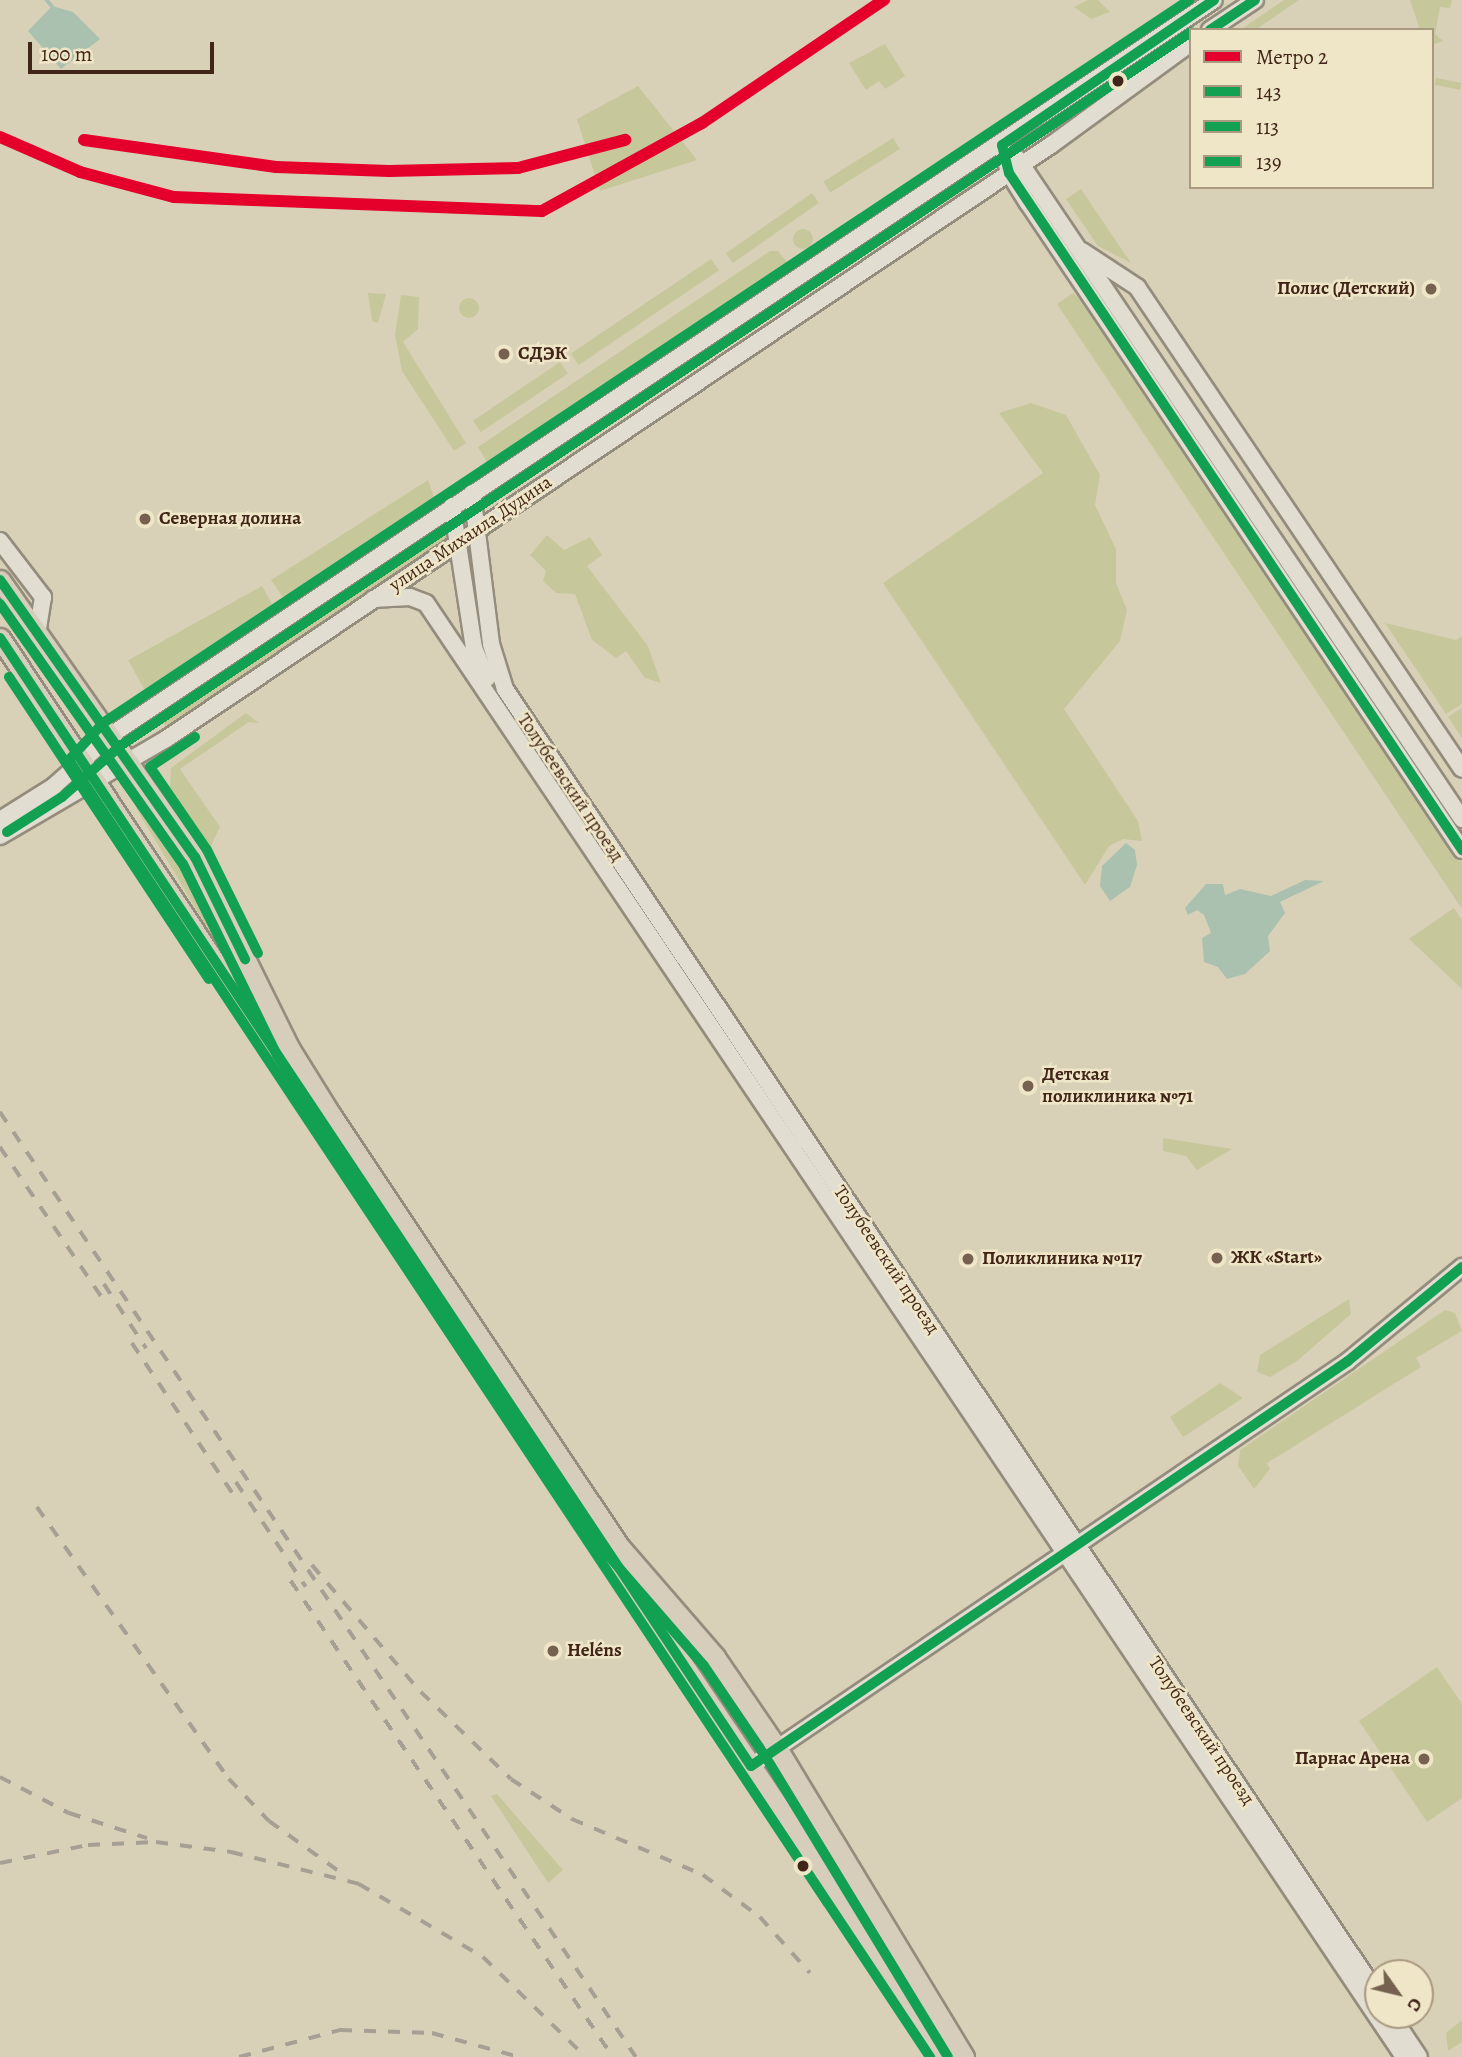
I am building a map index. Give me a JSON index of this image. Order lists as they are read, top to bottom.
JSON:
{
  "streets": {
    "street": ["улица Михаила Дудина", "Толубеевский проезд"]
  },
  "crossings": [
    ["улица Михаила Дудина", "Толубеевский проезд"]
  ],
  "places": [
    "Полис (Детский)",
    "СДЭК",
    "Северная долина",
    "Детская поликлиника №71",
    "ЖК «Start»",
    "Поликлиника №117",
    "Heléns",
    "Парнас Арена"
  ],
  "lines": [
    "metro line 2",
    "transit line 143",
    "transit line 139",
    "transit line 113"
  ],
  "legend": [
    "Метро 2",
    "143",
    "113",
    "139"
  ],
  "scale_bar": "100 m",
  "north": "bottom right"
}
